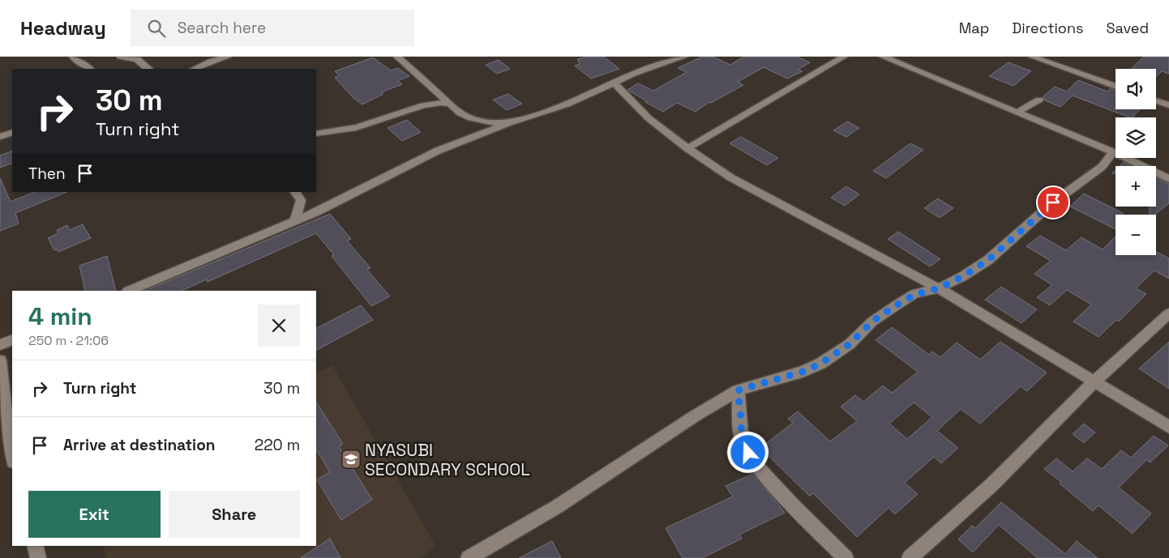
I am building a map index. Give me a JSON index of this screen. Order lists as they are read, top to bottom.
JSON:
{
  "places": {
    "school or university": ["NYASUBI SECONDARY SCHOOL"]
  },
  "page": {
    "header": "Headway",
    "search": "Search here",
    "nav": ["Map", "Directions", "Saved"],
    "map_buttons": ["+", "−"],
    "turn": ["30 m", "Turn right"],
    "then": "Then",
    "heading": ["4 min", "250 m · 21:06"],
    "list": [
      {
        "name": "Turn right",
        "value": "30 m"
      },
      {
        "name": "Arrive at destination",
        "value": "220 m"
      }
    ],
    "buttons": ["Exit", "Share"]
  }
}
